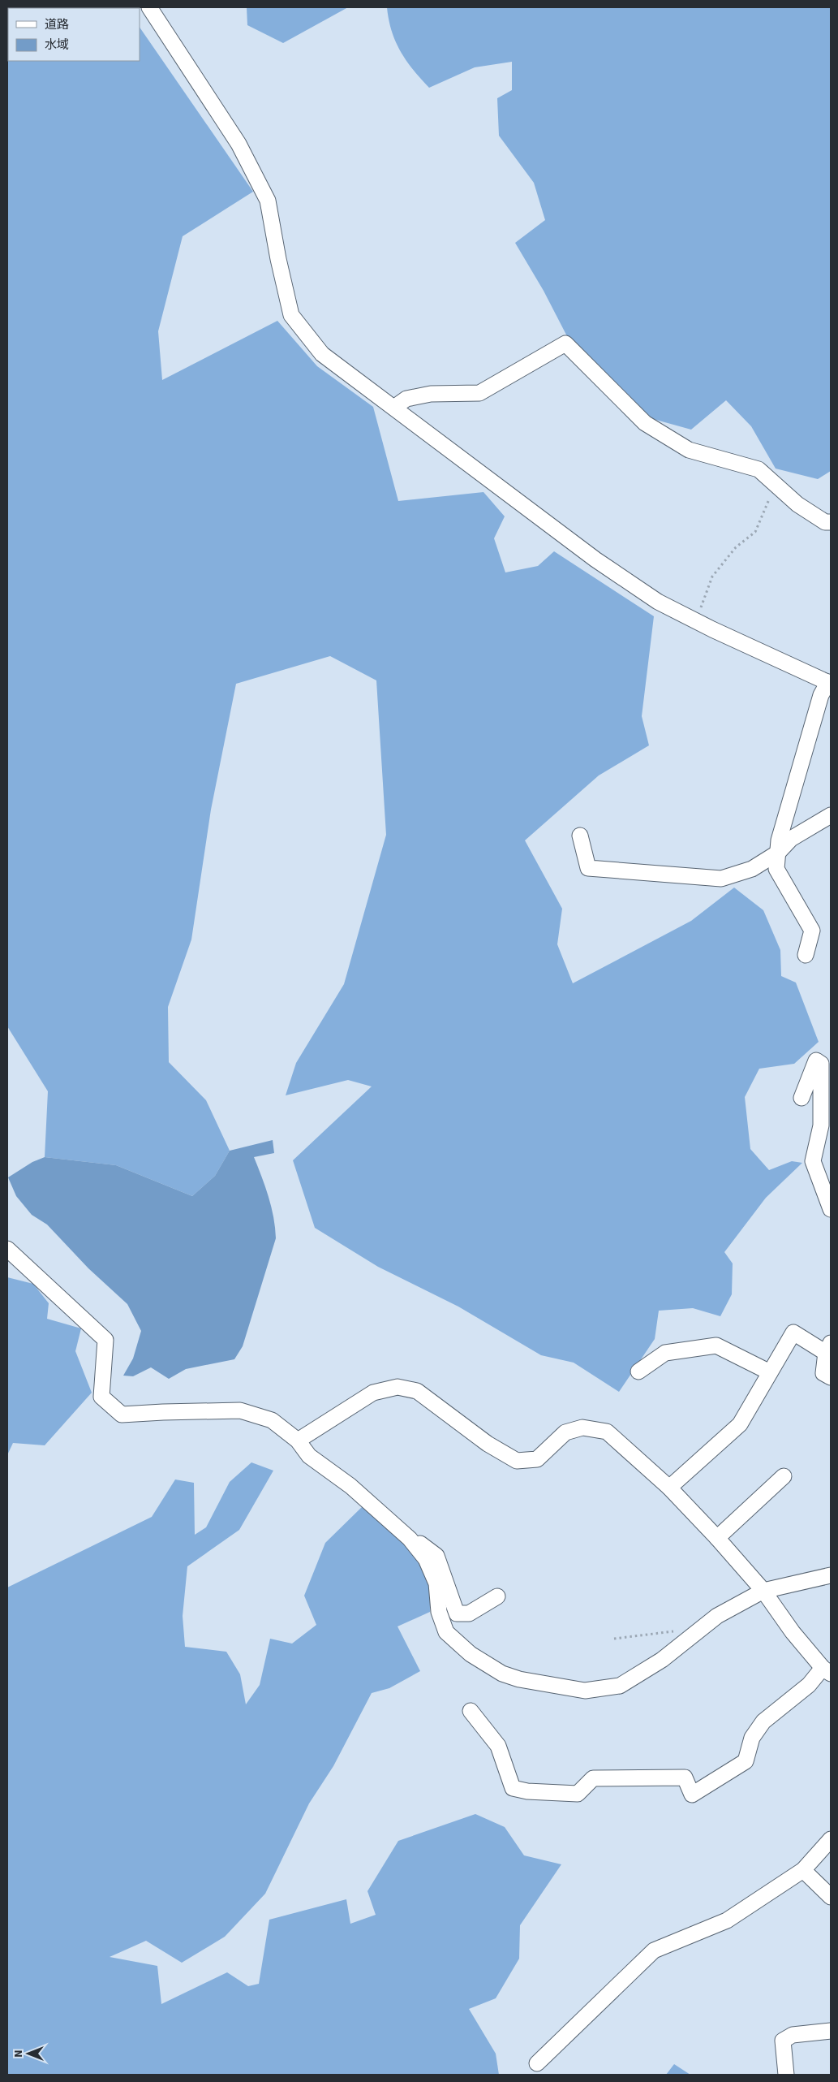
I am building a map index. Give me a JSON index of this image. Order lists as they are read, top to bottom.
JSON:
{
  "legend": ["道路", "水域"],
  "north": "left"
}
